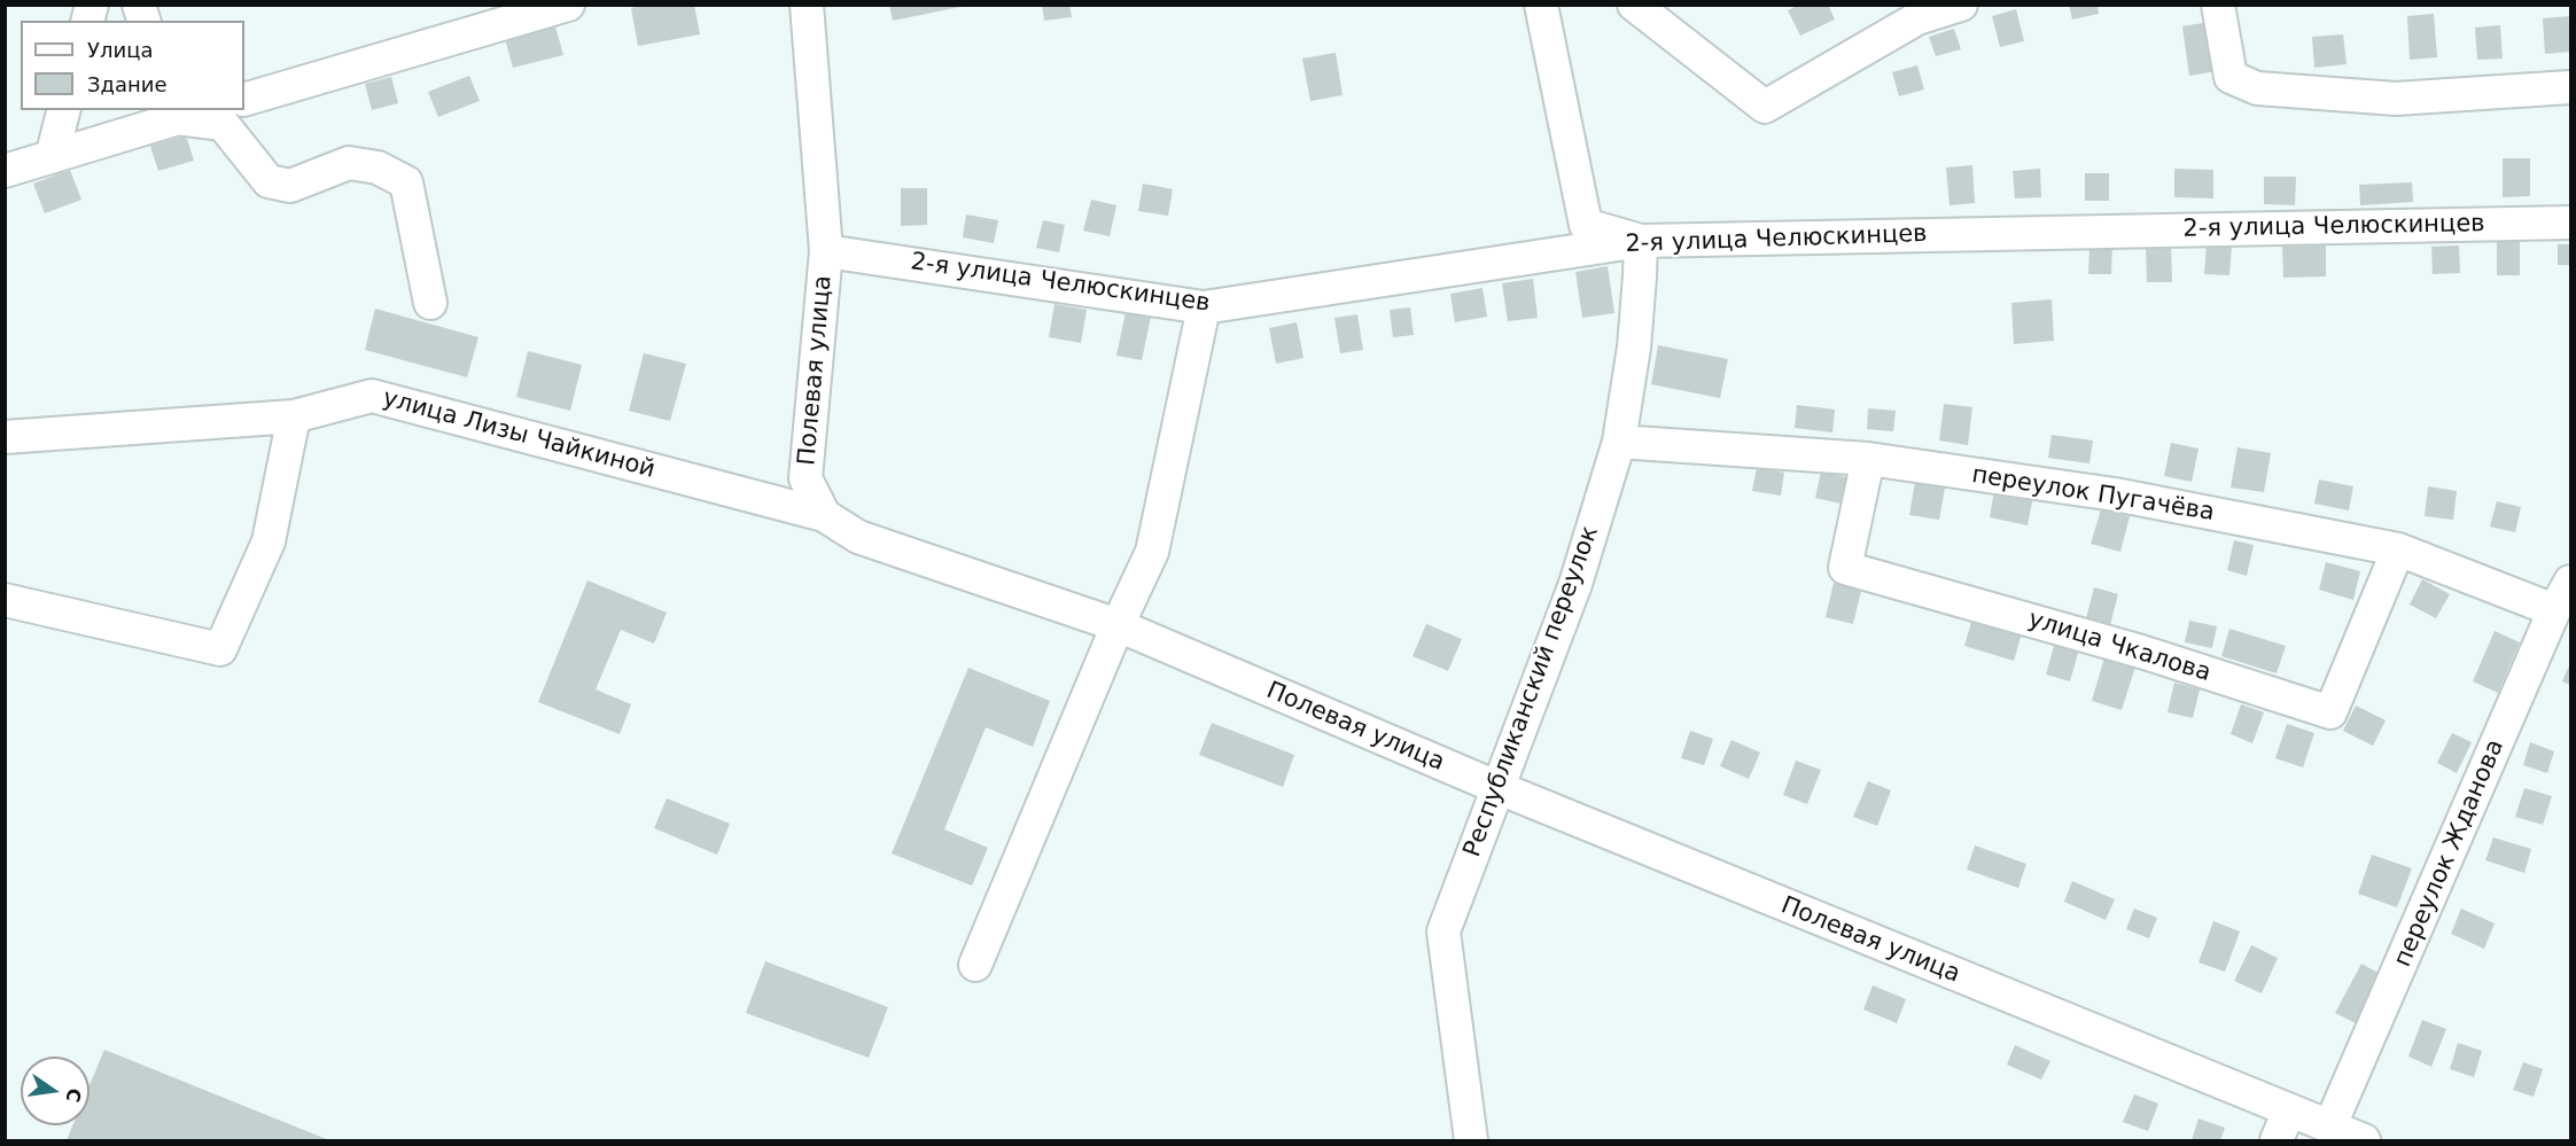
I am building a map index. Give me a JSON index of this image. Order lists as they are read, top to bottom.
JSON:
{
  "streets": {
    "street": [
      "2-я улица Челюскинцев",
      "Полевая улица",
      "улица Лизы Чайкиной",
      "переулок Пугачёва",
      "улица Чкалова",
      "Республиканский переулок",
      "переулок Жданова"
    ]
  },
  "crossings": [
    ["2-я улица Челюскинцев", "Полевая улица"],
    ["2-я улица Челюскинцев", "Республиканский переулок"],
    ["Полевая улица", "улица Лизы Чайкиной"],
    ["Полевая улица", "Республиканский переулок"],
    ["Полевая улица", "переулок Жданова"],
    ["переулок Пугачёва", "улица Чкалова"],
    ["переулок Пугачёва", "Республиканский переулок"],
    ["переулок Пугачёва", "переулок Жданова"]
  ],
  "legend": ["Улица", "Здание"],
  "north": "right"
}
